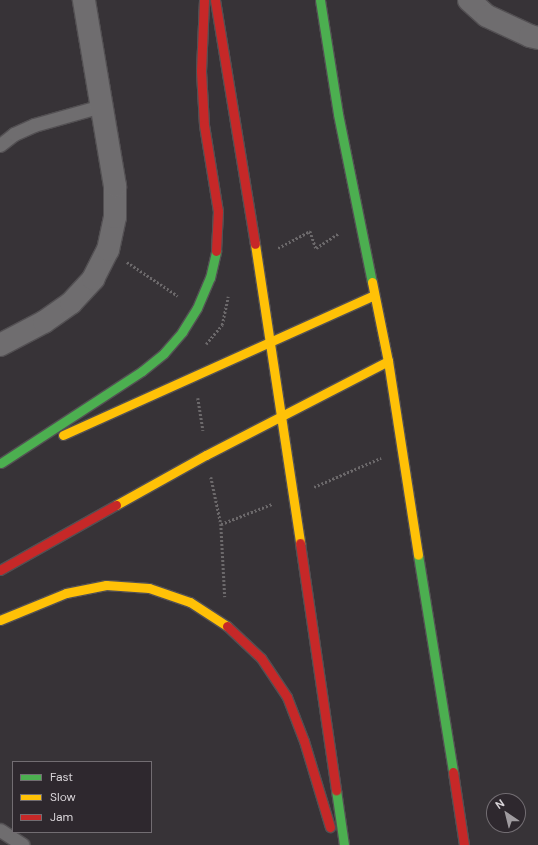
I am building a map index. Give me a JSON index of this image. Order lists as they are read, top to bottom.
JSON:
{
  "legend": ["Fast", "Slow", "Jam"],
  "north": "top left"
}
